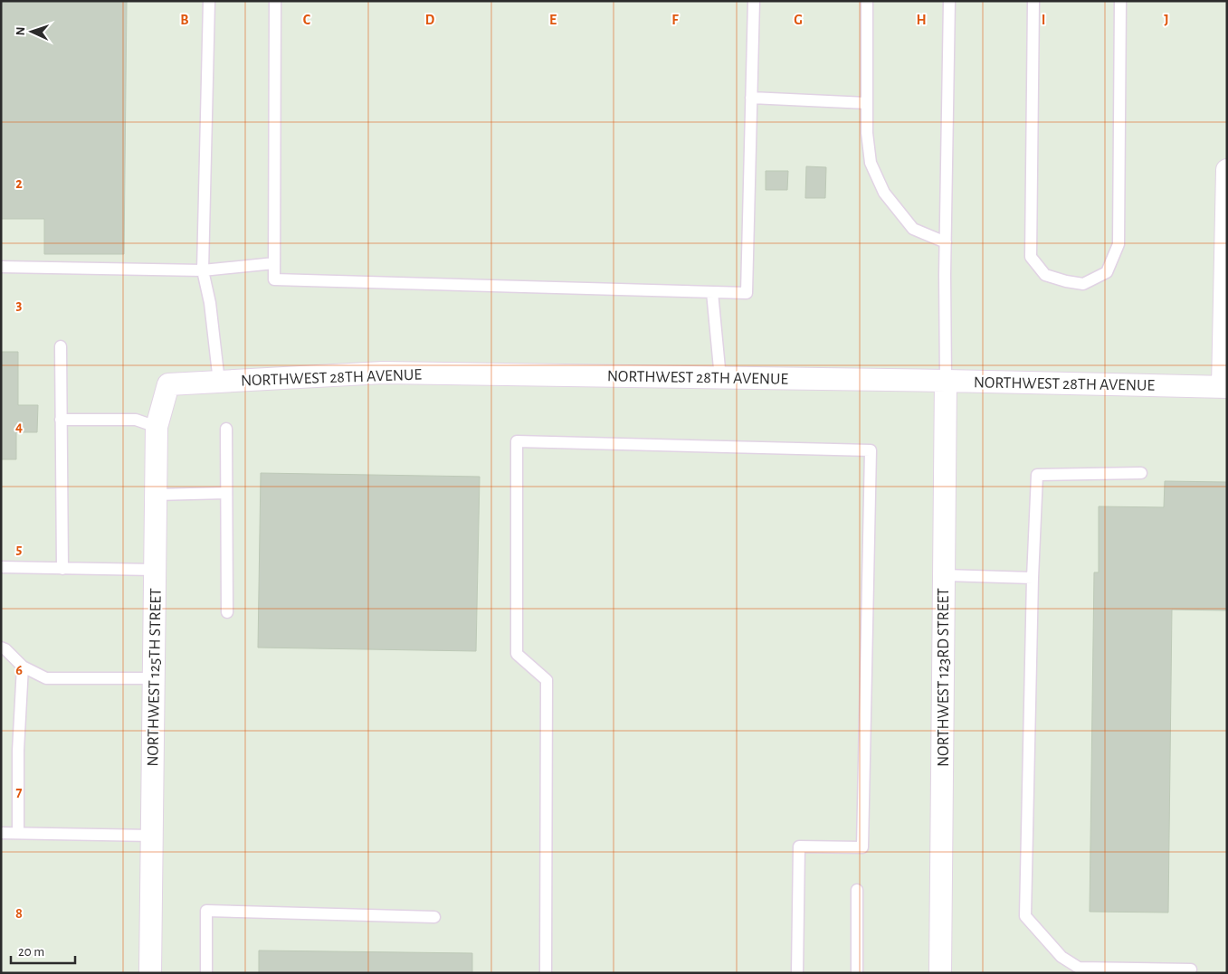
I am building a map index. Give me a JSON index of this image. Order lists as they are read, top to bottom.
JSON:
{
  "streets": {
    "street": ["NORTHWEST 28TH AVENUE", "NORTHWEST 125TH STREET", "NORTHWEST 123RD STREET"]
  },
  "crossings": [
    ["NORTHWEST 28TH AVENUE", "NORTHWEST 125TH STREET"],
    ["NORTHWEST 28TH AVENUE", "NORTHWEST 123RD STREET"]
  ],
  "scale_bar": "20 m",
  "north": "left",
  "grid": {
    "columns": [
      "B",
      "C",
      "D",
      "E",
      "F",
      "G",
      "H",
      "I",
      "J"
    ],
    "rows": [
      "2",
      "3",
      "4",
      "5",
      "6",
      "7",
      "8"
    ]
  }
}
